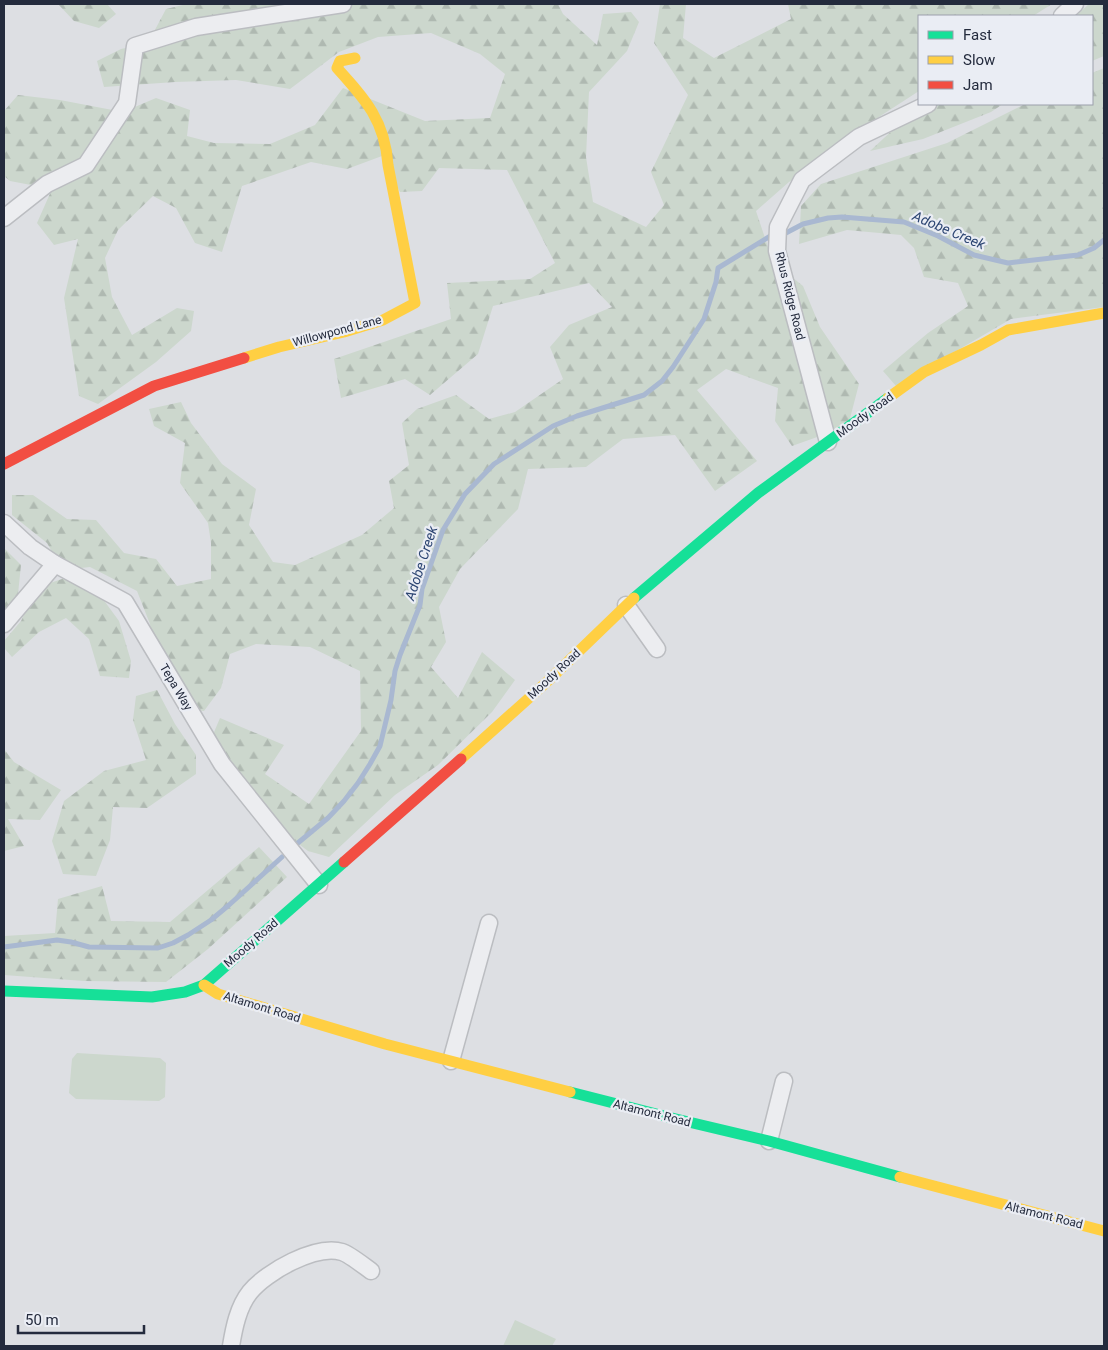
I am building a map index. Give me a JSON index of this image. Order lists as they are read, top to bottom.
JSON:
{
  "streets": {
    "street": [
      "Rhus Ridge Road",
      "Willowpond Lane",
      "Moody Road",
      "Tepa Way",
      "Altamont Road"
    ]
  },
  "crossings": [
    ["Rhus Ridge Road", "Moody Road"],
    ["Moody Road", "Tepa Way"],
    ["Moody Road", "Altamont Road"]
  ],
  "water": ["Adobe Creek"],
  "legend": ["Fast", "Slow", "Jam"],
  "scale_bar": "50 m"
}
